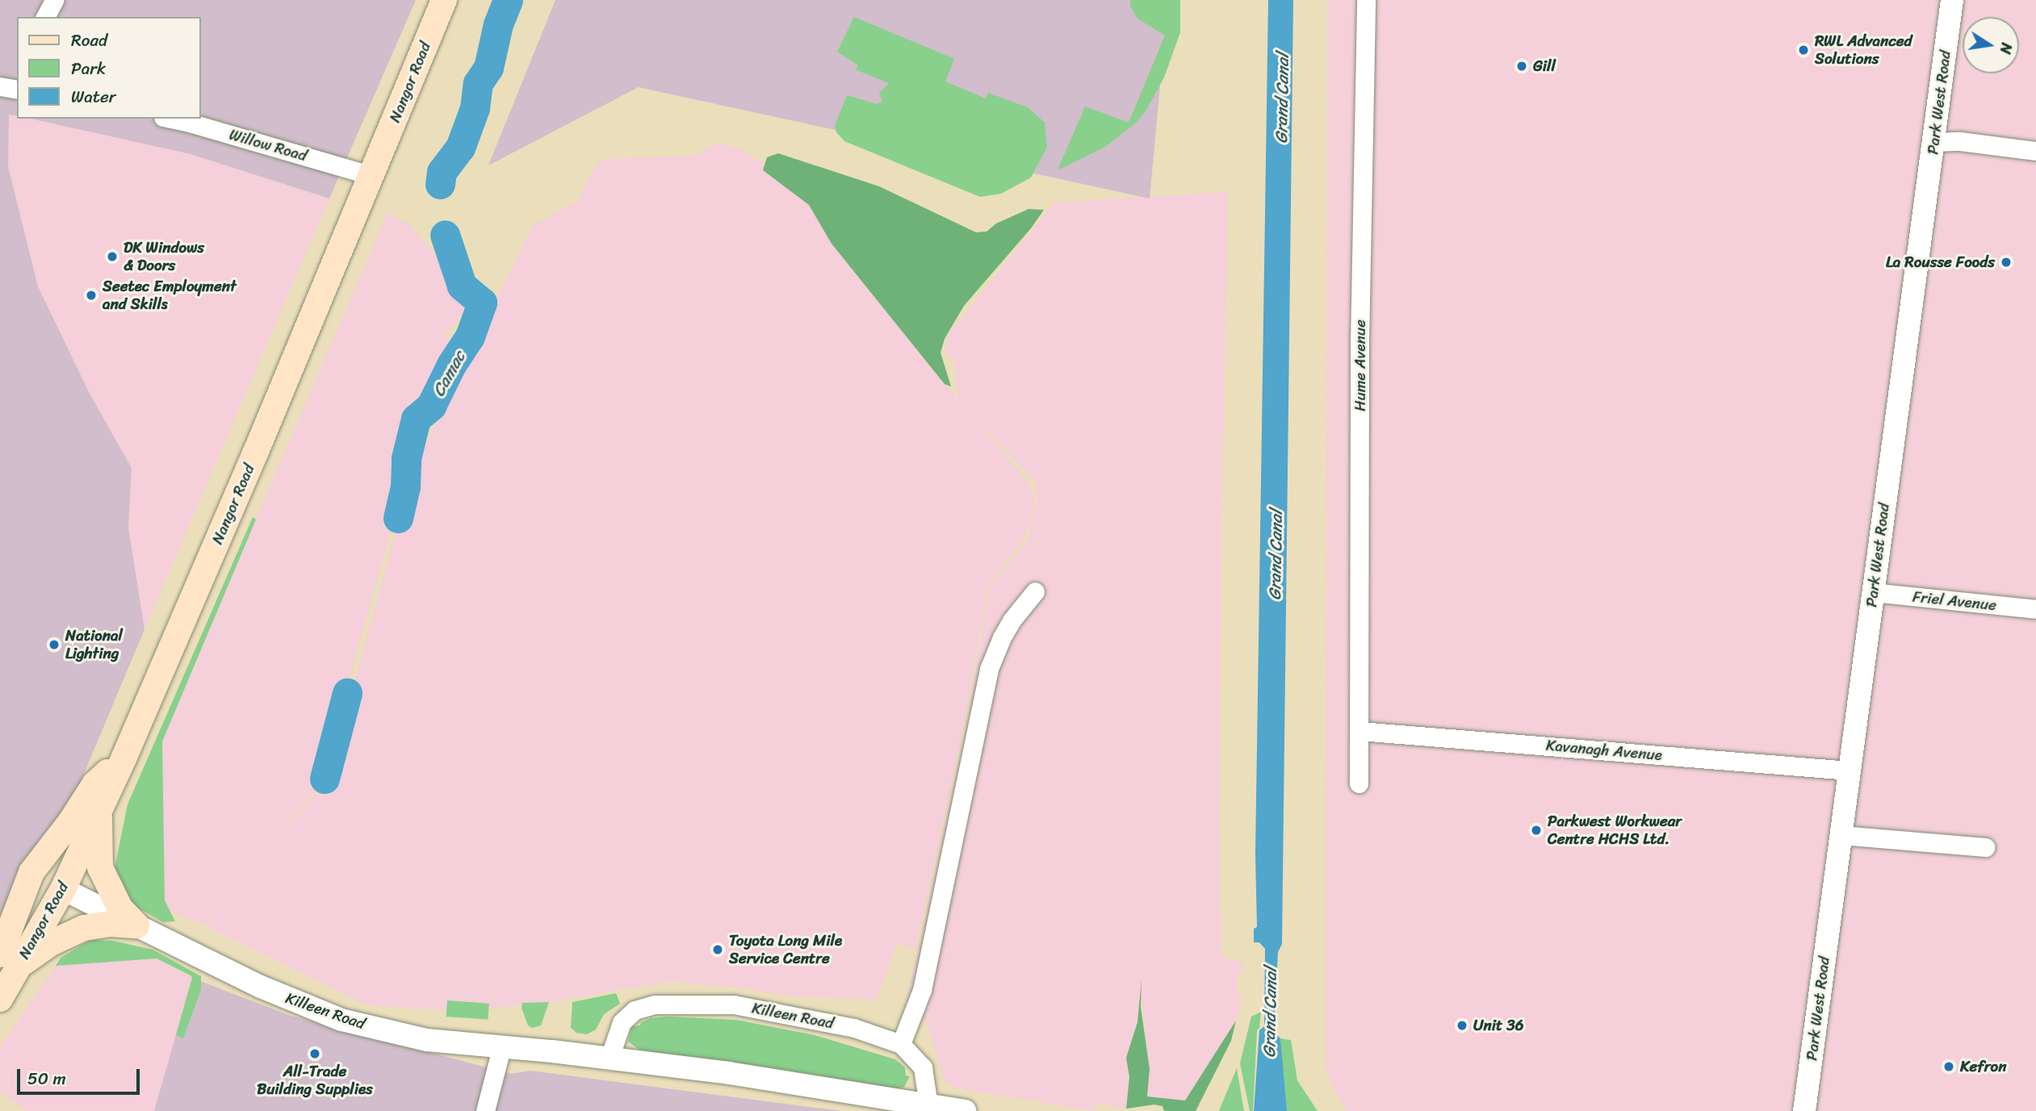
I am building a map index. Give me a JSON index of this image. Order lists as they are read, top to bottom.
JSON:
{
  "streets": {
    "main road": ["Nangor Road"],
    "street": [
      "Park West Road",
      "Willow Road",
      "Hume Avenue",
      "Friel Avenue",
      "Kavanagh Avenue",
      "Killeen Road"
    ]
  },
  "crossings": [
    ["Nangor Road", "Willow Road"],
    ["Nangor Road", "Killeen Road"],
    ["Park West Road", "Friel Avenue"],
    ["Park West Road", "Kavanagh Avenue"],
    ["Hume Avenue", "Kavanagh Avenue"]
  ],
  "water": ["Grand Canal", "Camac"],
  "places": [
    "RWL Advanced Solutions",
    "Gill",
    "DK Windows & Doors",
    "La Rousse Foods",
    "Seetec Employment and Skills",
    "National Lighting",
    "Parkwest Workwear Centre HCHS Ltd.",
    "Toyota Long Mile Service Centre",
    "Unit 36",
    "All-Trade Building Supplies",
    "Kefron"
  ],
  "legend": ["Road", "Park", "Water"],
  "scale_bar": "50 m",
  "north": "right"
}
